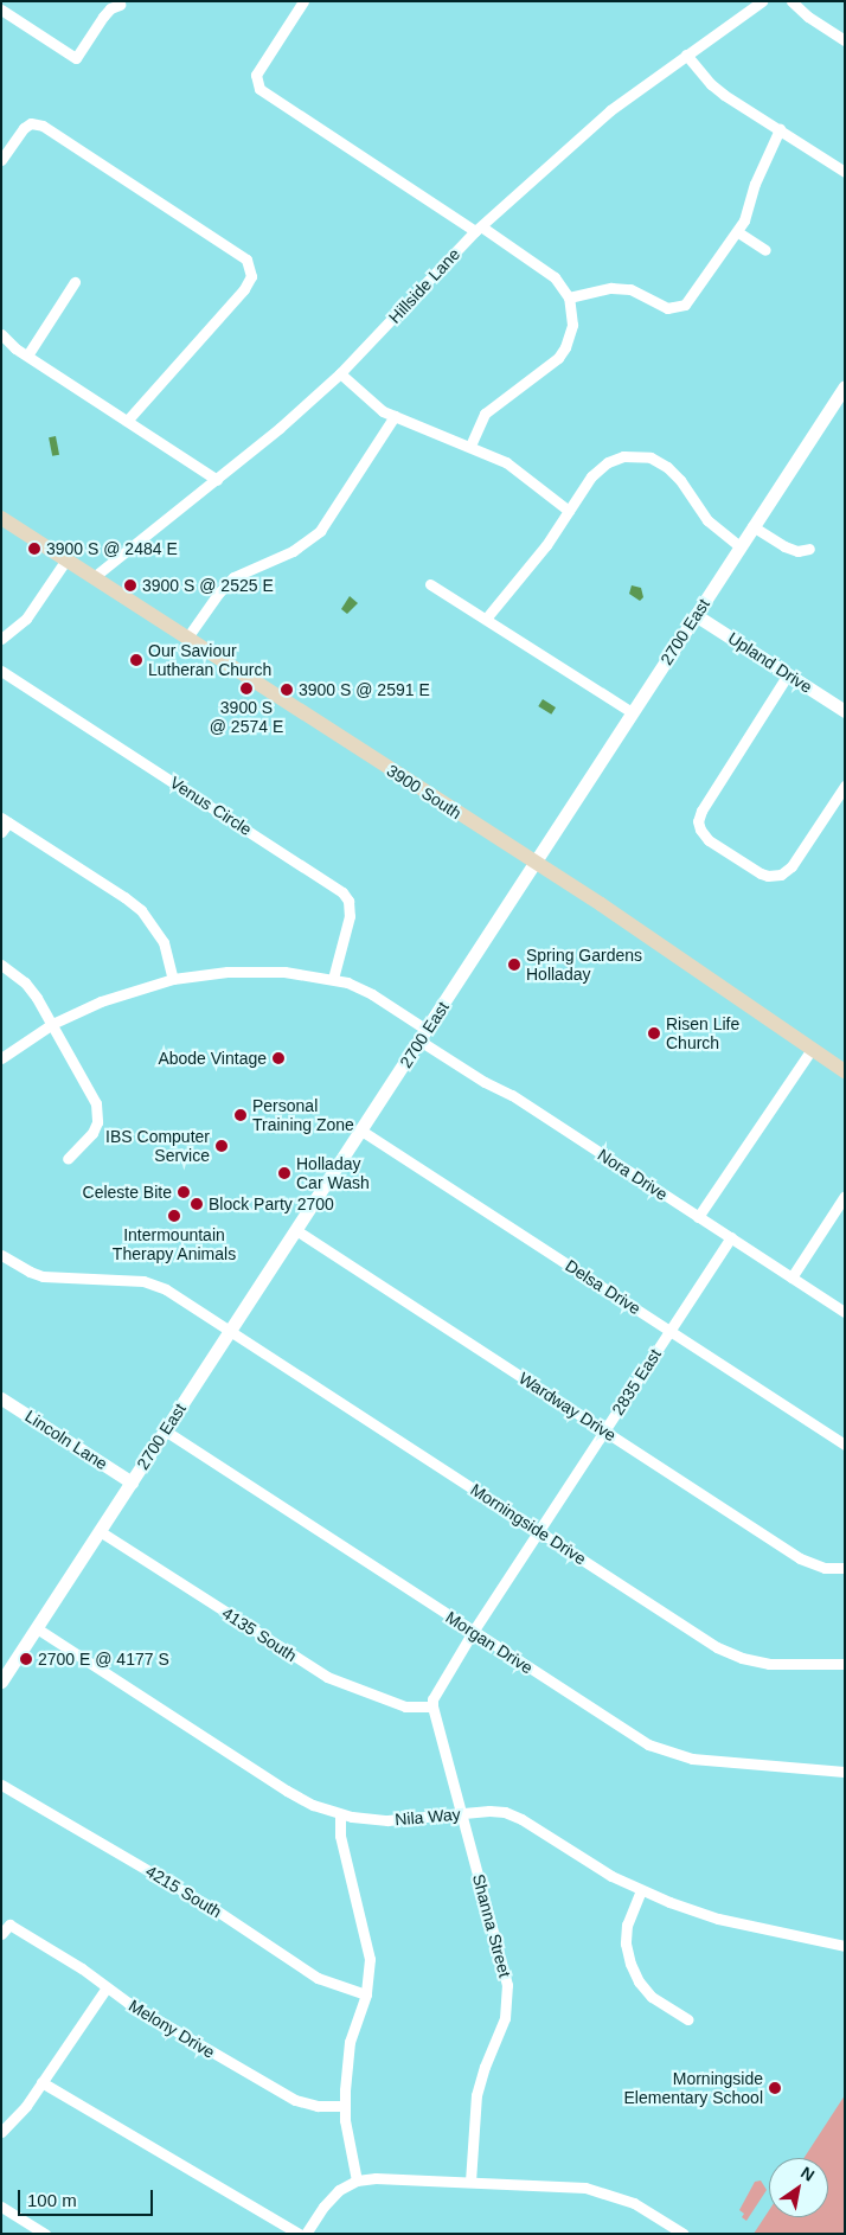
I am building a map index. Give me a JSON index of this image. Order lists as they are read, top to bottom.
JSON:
{
  "streets": {
    "main road": ["3900 South"],
    "street": [
      "Hillside Lane",
      "2700 East",
      "Upland Drive",
      "Venus Circle",
      "Nora Drive",
      "Delsa Drive",
      "2835 East",
      "Wardway Drive",
      "Lincoln Lane",
      "Morningside Drive",
      "4135 South",
      "Morgan Drive",
      "Nila Way",
      "4215 South",
      "Shanna Street",
      "Melony Drive"
    ]
  },
  "crossings": [
    ["Hillside Lane", "3900 South"],
    ["2700 East", "Upland Drive"],
    ["2700 East", "3900 South"],
    ["2700 East", "Nora Drive"],
    ["2700 East", "Delsa Drive"],
    ["2700 East", "Wardway Drive"],
    ["2700 East", "Lincoln Lane"],
    ["2700 East", "Morningside Drive"],
    ["2700 East", "4135 South"],
    ["2700 East", "Morgan Drive"],
    ["2700 East", "Nila Way"],
    ["Venus Circle", "Nora Drive"],
    ["Nora Drive", "2835 East"],
    ["Delsa Drive", "2835 East"],
    ["2835 East", "Wardway Drive"],
    ["2835 East", "Morningside Drive"],
    ["2835 East", "4135 South"],
    ["2835 East", "Morgan Drive"],
    ["2835 East", "Shanna Street"],
    ["4135 South", "Shanna Street"],
    ["Nila Way", "Shanna Street"]
  ],
  "places": [
    "3900 S @ 2484 E",
    "3900 S @ 2525 E",
    "Our Saviour Lutheran Church",
    "3900 S @ 2574 E",
    "3900 S @ 2591 E",
    "Spring Gardens Holladay",
    "Risen Life Church",
    "Abode Vintage",
    "Personal Training Zone",
    "IBS Computer Service",
    "Holladay Car Wash",
    "Celeste Bite",
    "Block Party 2700",
    "Intermountain Therapy Animals",
    "2700 E @ 4177 S",
    "Morningside Elementary School"
  ],
  "scale_bar": "100 m",
  "north": "top right"
}
